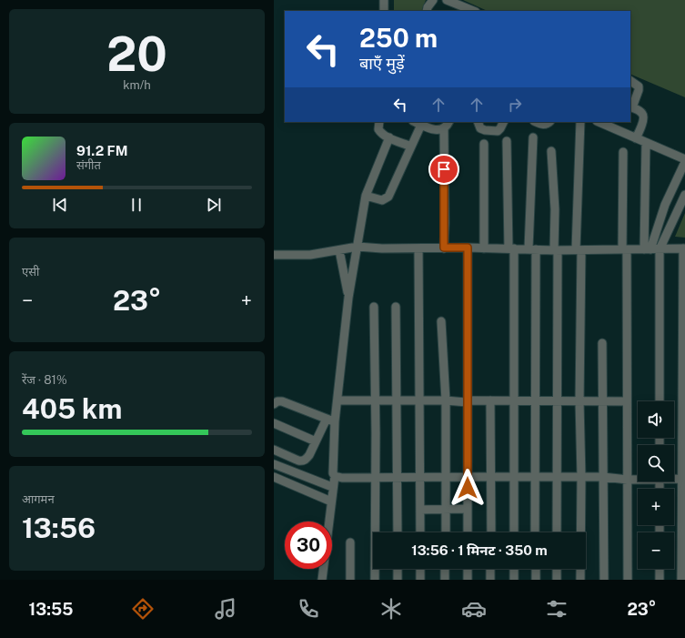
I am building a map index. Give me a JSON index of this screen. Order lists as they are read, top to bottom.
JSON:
{
  "page": {
    "tile": [
      ["20", "km/h"],
      "एसी",
      ["रेंज · 81%", "405 km"],
      ["आगमन", "13:56"]
    ],
    "turn": ["250 m", "बाएँ मुड़ें"],
    "song": ["91.2 FM", "संगीत"],
    "heat": ["−", "23°", "+"],
    "map_buttons": ["+", "−"],
    "limit": "30",
    "trip": "13:56 · 1 मिनट · 350 m",
    "tabs": ["13:55", "23°"]
  }
}
